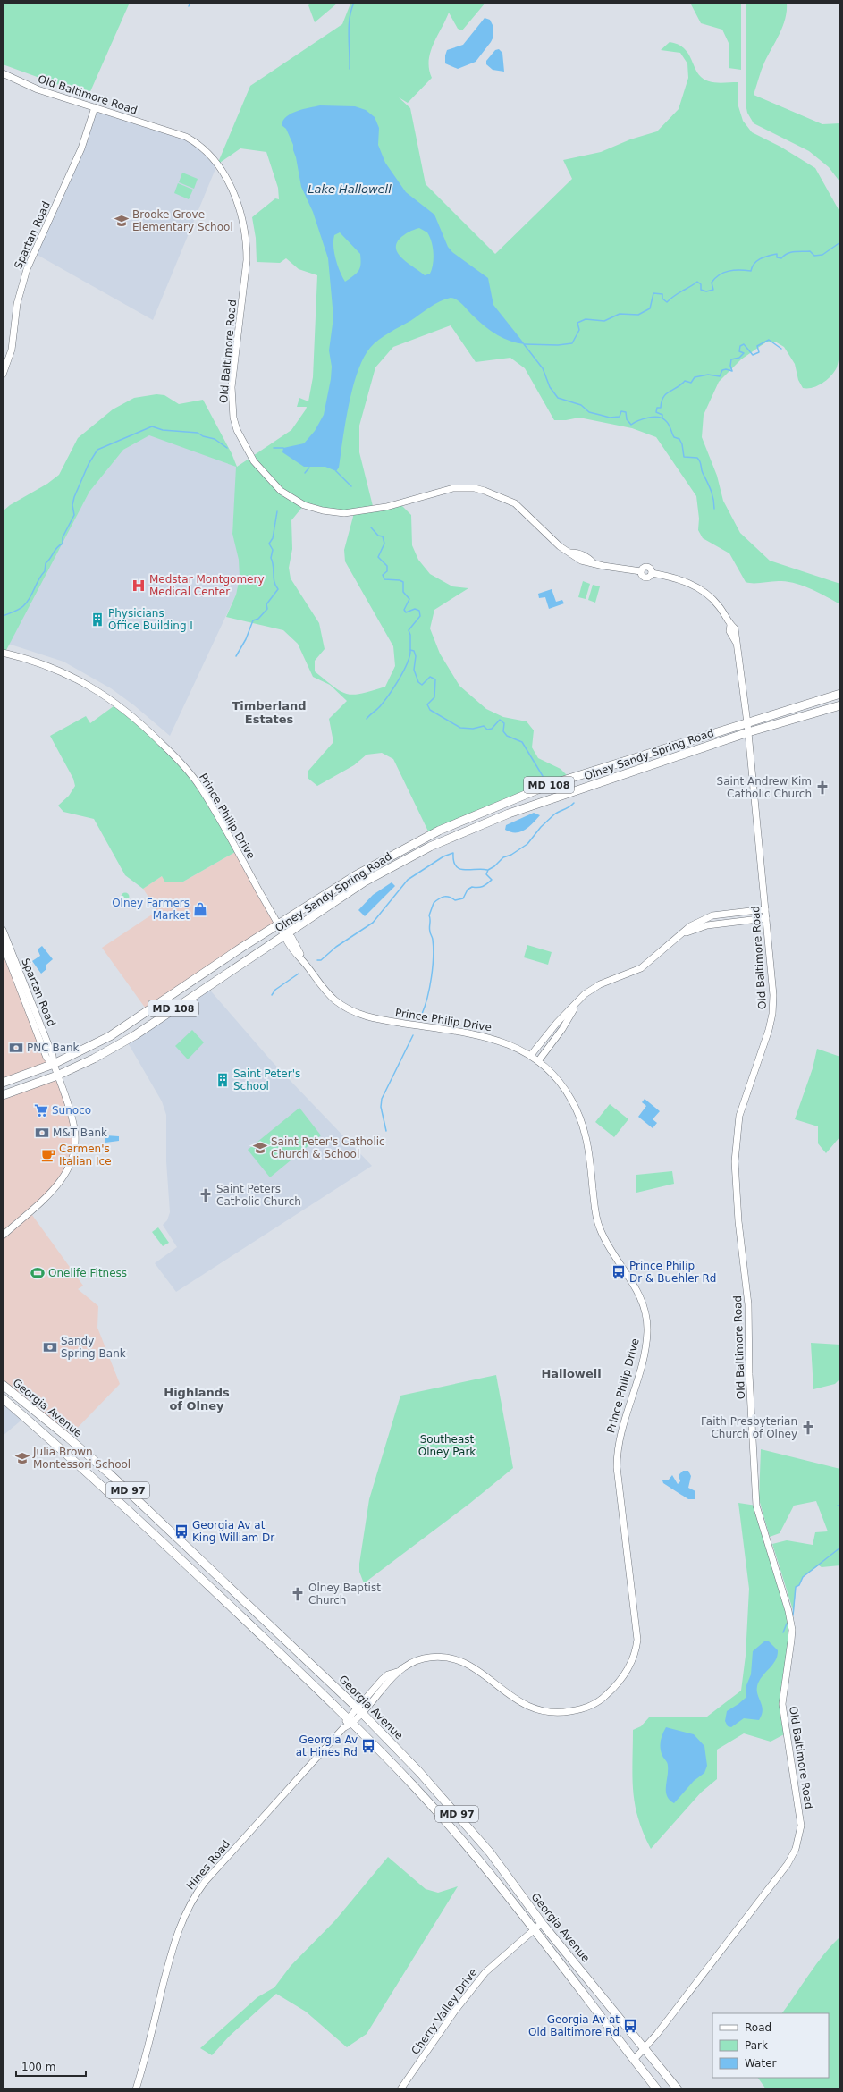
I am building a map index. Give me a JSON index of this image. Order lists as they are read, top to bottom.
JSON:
{
  "streets": {
    "main road": [
      "Olney Sandy Spring Road",
      "MD 108",
      "Georgia Avenue",
      "MD 97"
    ],
    "street": [
      "Old Baltimore Road",
      "Spartan Road",
      "Prince Philip Drive",
      "Hines Road",
      "Cherry Valley Drive"
    ]
  },
  "crossings": [
    ["Old Baltimore Road", "Spartan Road"],
    ["Old Baltimore Road", "Olney Sandy Spring Road"],
    ["Old Baltimore Road", "Georgia Avenue"],
    ["Spartan Road", "Olney Sandy Spring Road"],
    ["Olney Sandy Spring Road", "Prince Philip Drive"],
    ["Prince Philip Drive", "Georgia Avenue"],
    ["Prince Philip Drive", "Hines Road"],
    ["Georgia Avenue", "Hines Road"],
    ["Georgia Avenue", "Cherry Valley Drive"]
  ],
  "districts": ["Timberland Estates", "Hallowell", "Highlands of Olney"],
  "water": ["Lake Hallowell"],
  "parks": ["Southeast Olney Park"],
  "places": {
    "school or university": ["Brooke Grove Elementary School", "Saint Peter's Catholic Church & School", "Julia Brown Montessori School"],
    "hospital": ["Medstar Montgomery Medical Center"],
    "building": ["Physicians Office Building I", "Saint Peter's School"],
    "church": [
      "Saint Andrew Kim Catholic Church",
      "Saint Peters Catholic Church",
      "Faith Presbyterian Church of Olney",
      "Olney Baptist Church"
    ],
    "shop": ["Olney Farmers Market"],
    "bank": ["PNC Bank", "M&T Bank", "Sandy Spring Bank"],
    "supermarket": ["Sunoco"],
    "cafe": ["Carmen's Italian Ice"],
    "bus stop": [
      "Prince Philip Dr & Buehler Rd",
      "Georgia Av at King William Dr",
      "Georgia Av at Hines Rd",
      "Georgia Av at Old Baltimore Rd"
    ],
    "sports": ["Onelife Fitness"]
  },
  "legend": ["Road", "Park", "Water"],
  "scale_bar": "100 m"
}
